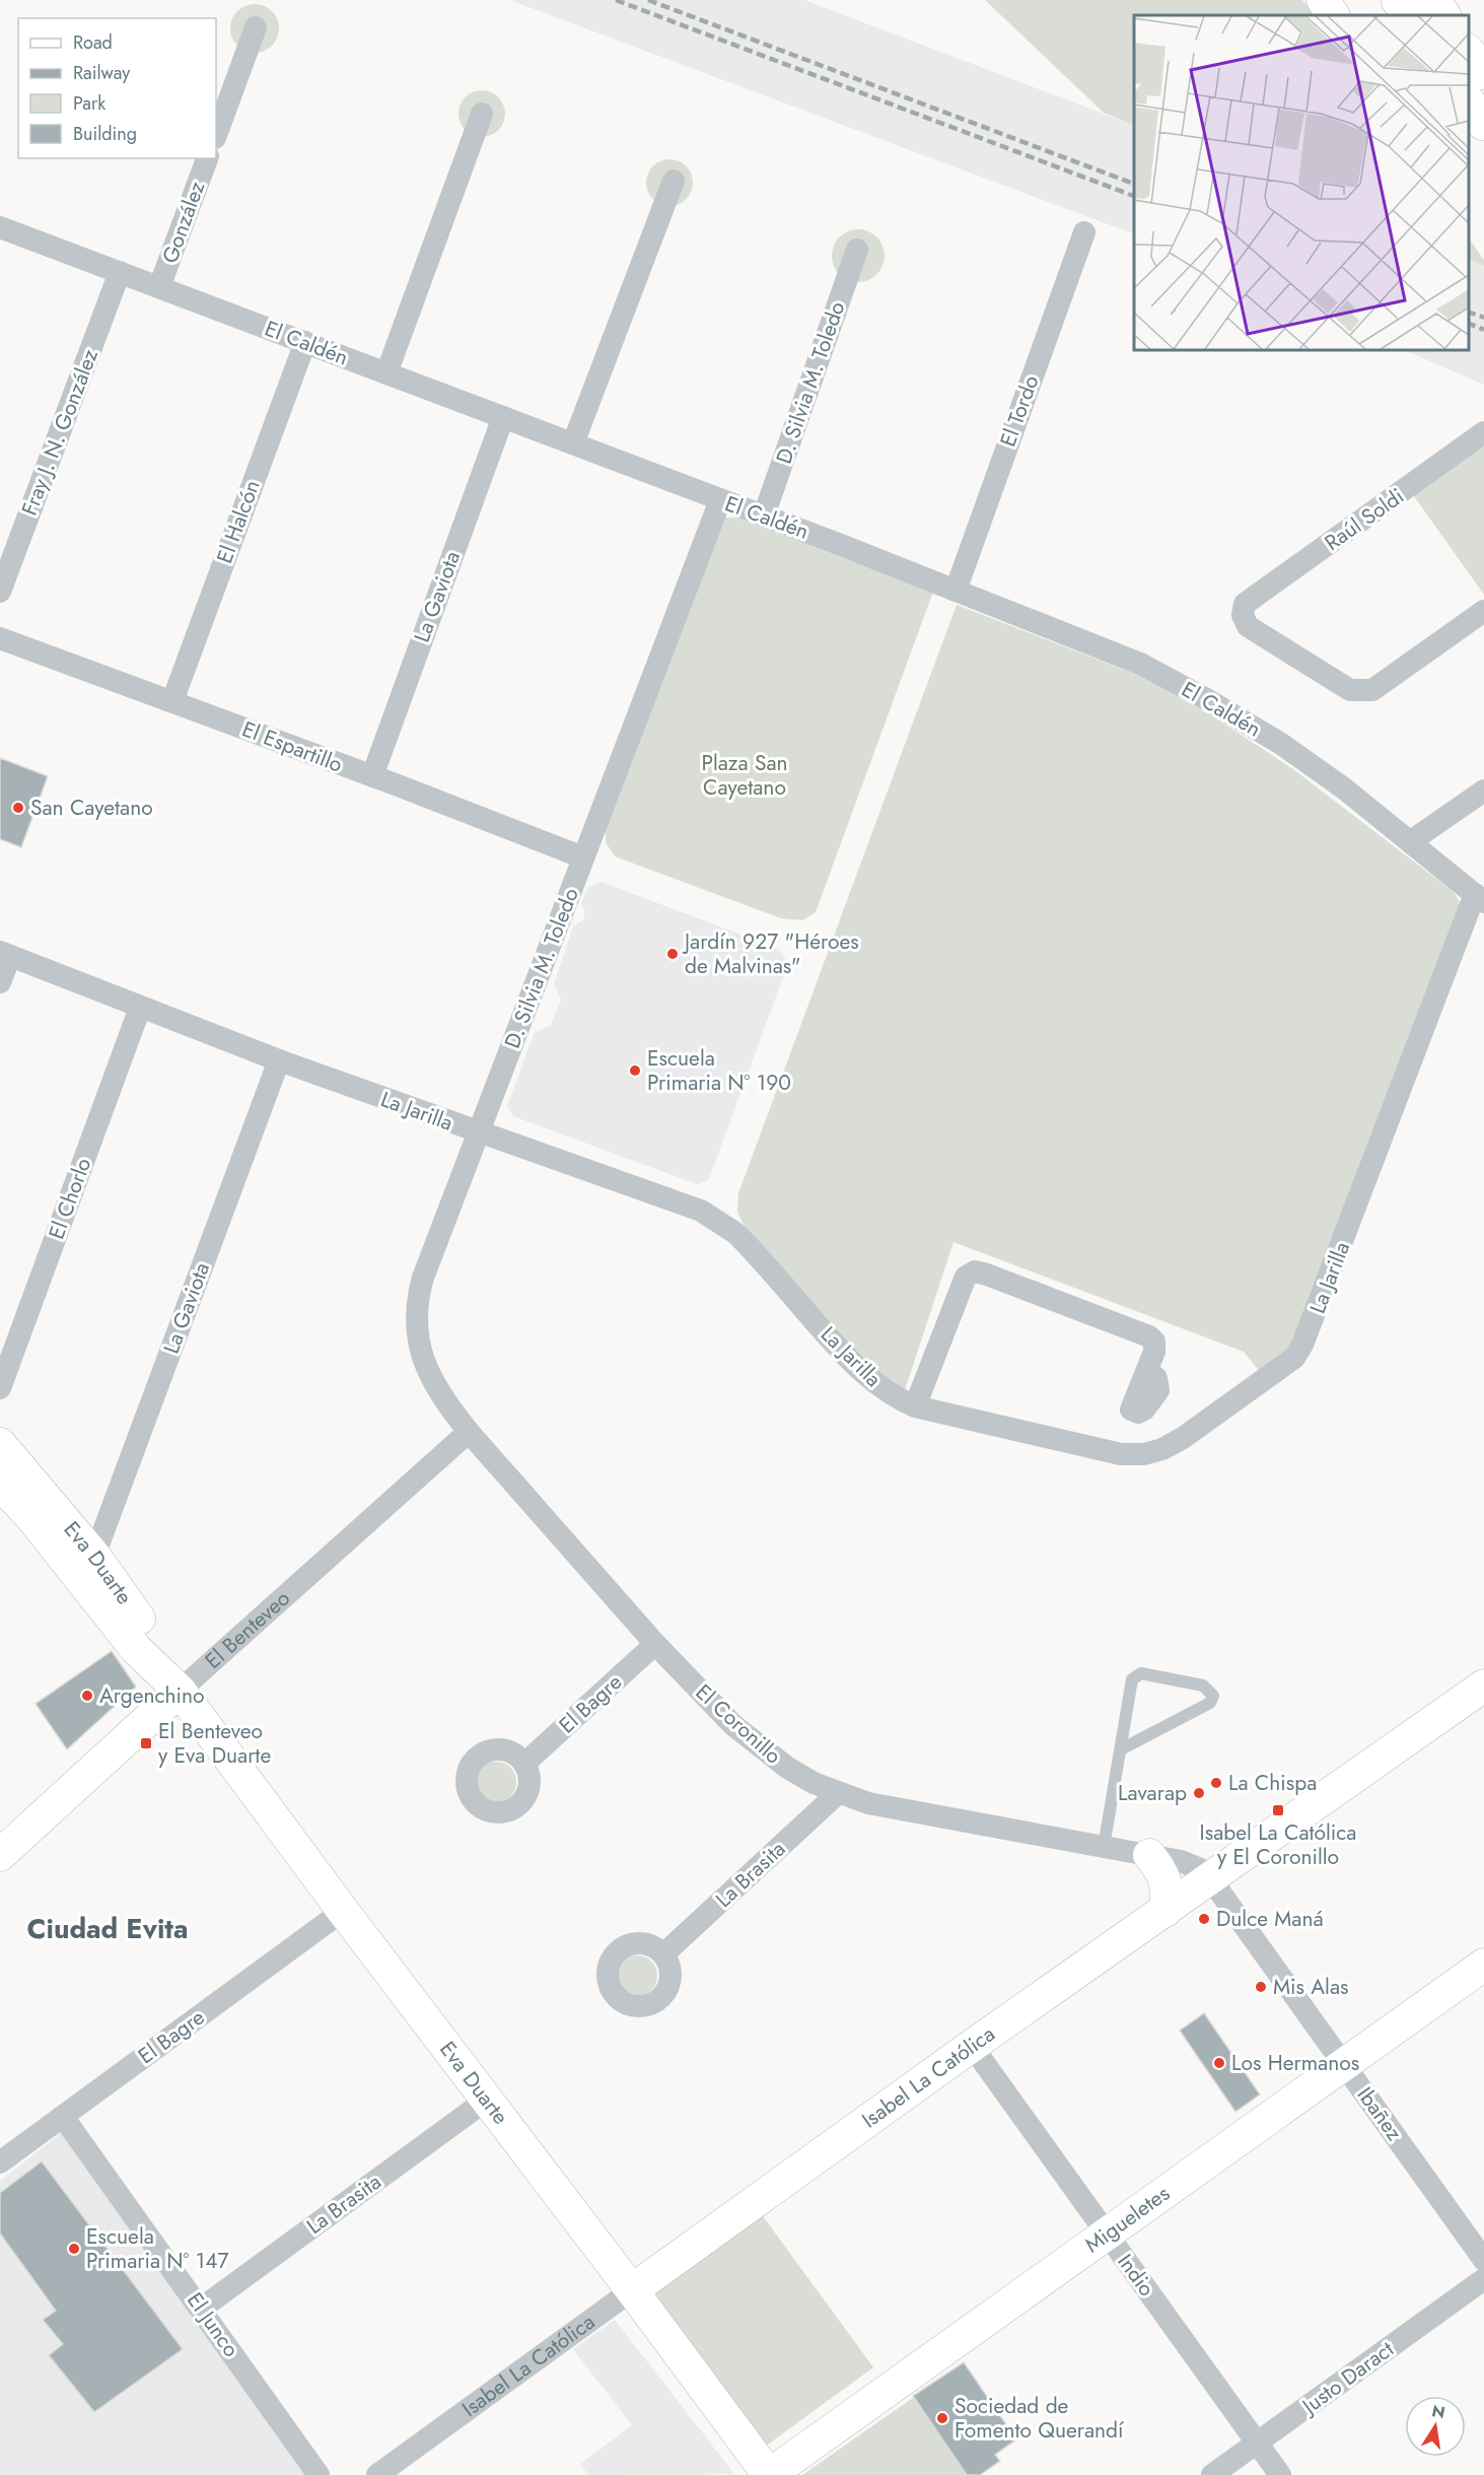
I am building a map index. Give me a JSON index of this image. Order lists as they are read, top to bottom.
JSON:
{
  "streets": {
    "street": [
      "González",
      "El Caldén",
      "D. Silvia M. Toledo",
      "El Tordo",
      "Fray J. N. González",
      "Raúl Soldi",
      "El Halcón",
      "La Gaviota",
      "El Espartillo",
      "La Jarilla",
      "El Chorlo",
      "Eva Duarte",
      "El Benteveo",
      "El Bagre",
      "El Coronillo",
      "La Brasita",
      "Isabel La Católica",
      "Ibañez",
      "Migueletes",
      "Indio",
      "El Junco",
      "Justo Daract"
    ]
  },
  "crossings": [
    ["González", "El Caldén"],
    ["El Caldén", "D. Silvia M. Toledo"],
    ["El Caldén", "El Tordo"],
    ["El Caldén", "Fray J. N. González"],
    ["El Caldén", "El Halcón"],
    ["El Caldén", "La Gaviota"],
    ["El Caldén", "La Jarilla"],
    ["D. Silvia M. Toledo", "El Espartillo"],
    ["D. Silvia M. Toledo", "La Jarilla"],
    ["D. Silvia M. Toledo", "El Benteveo"],
    ["D. Silvia M. Toledo", "El Coronillo"],
    ["El Halcón", "El Espartillo"],
    ["La Gaviota", "El Espartillo"],
    ["La Gaviota", "La Jarilla"],
    ["La Gaviota", "Eva Duarte"],
    ["La Jarilla", "El Chorlo"],
    ["Eva Duarte", "El Benteveo"],
    ["Eva Duarte", "El Bagre"],
    ["Eva Duarte", "La Brasita"],
    ["Eva Duarte", "Isabel La Católica"],
    ["Eva Duarte", "Migueletes"],
    ["El Benteveo", "El Coronillo"],
    ["El Bagre", "El Coronillo"],
    ["El Bagre", "El Junco"],
    ["El Coronillo", "La Brasita"],
    ["El Coronillo", "Isabel La Católica"],
    ["El Coronillo", "Ibañez"],
    ["La Brasita", "El Junco"],
    ["Isabel La Católica", "Ibañez"],
    ["Isabel La Católica", "Indio"],
    ["Ibañez", "Migueletes"],
    ["Migueletes", "Indio"],
    ["Indio", "Justo Daract"]
  ],
  "districts": ["Ciudad Evita"],
  "parks": ["Plaza San Cayetano"],
  "places": {
    "other": [
      "San Cayetano",
      "Jardín 927 \"Héroes de Malvinas\"",
      "Escuela Primaria Nº 190",
      "Argenchino",
      "La Chispa",
      "Lavarap",
      "Dulce Maná",
      "Mis Alas",
      "Los Hermanos",
      "Escuela Primaria N° 147",
      "Sociedad de Fomento Querandí"
    ],
    "transit": ["El Benteveo y Eva Duarte", "Isabel La Católica y El Coronillo"]
  },
  "legend": [
    "Road",
    "Railway",
    "Park",
    "Building"
  ],
  "north": "top"
}
